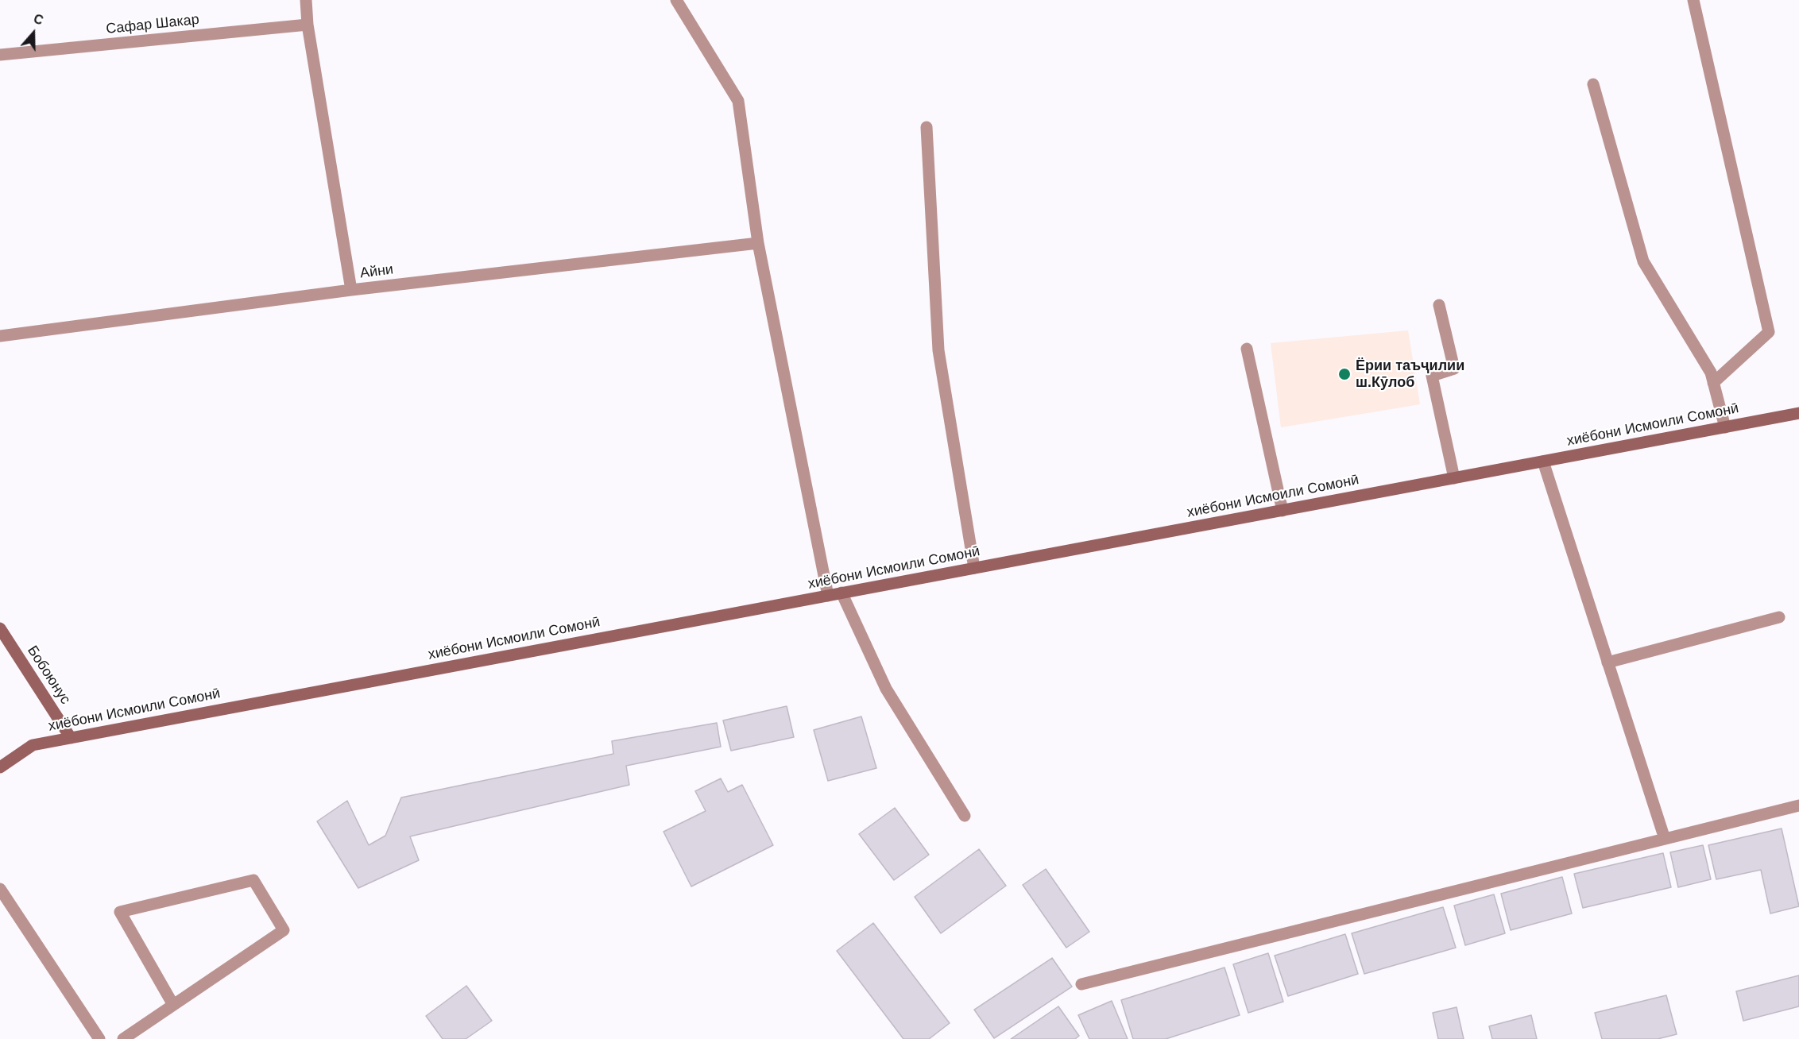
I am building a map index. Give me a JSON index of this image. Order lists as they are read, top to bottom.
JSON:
{
  "streets": {
    "main road": ["хиёбони Исмоили Сомонӣ", "Бобоюнус"],
    "street": ["Сафар Шакар", "Айни"]
  },
  "crossings": [
    ["хиёбони Исмоили Сомонӣ", "Бобоюнус"]
  ],
  "places": ["Ёрии таъҷилии ш.Кӯлоб"],
  "north": "top"
}
